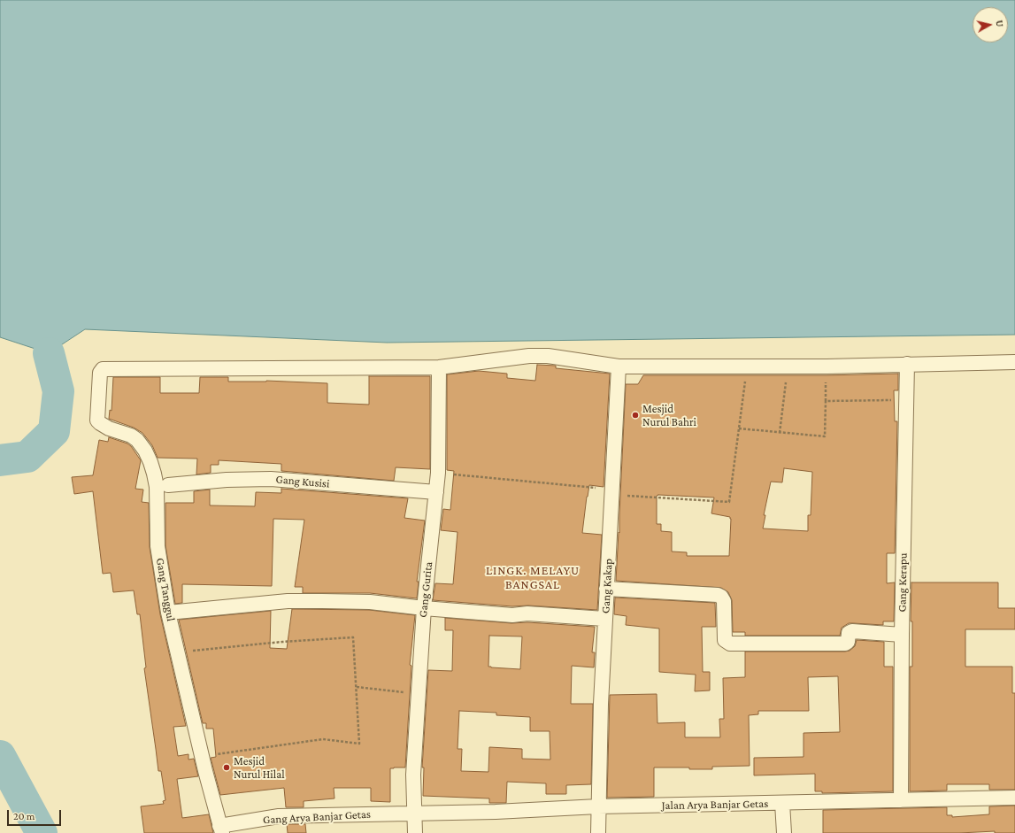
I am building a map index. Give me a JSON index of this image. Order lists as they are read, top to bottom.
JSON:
{
  "streets": {
    "street": [
      "Gang Kusisi",
      "Gang Kerapu",
      "Gang Kakap",
      "Gang Tanggul",
      "Gang Gurita",
      "Jalan Arya Banjar Getas",
      "Gang Arya Banjar Getas"
    ]
  },
  "crossings": [
    ["Gang Kusisi", "Gang Gurita"],
    ["Gang Kerapu", "Jalan Arya Banjar Getas"],
    ["Gang Kakap", "Jalan Arya Banjar Getas"],
    ["Gang Tanggul", "Gang Gurita"],
    ["Gang Tanggul", "Gang Arya Banjar Getas"],
    ["Gang Gurita", "Jalan Arya Banjar Getas"],
    ["Gang Gurita", "Gang Arya Banjar Getas"],
    ["Jalan Arya Banjar Getas", "Gang Arya Banjar Getas"]
  ],
  "districts": ["LINGK. MELAYU BANGSAL"],
  "places": ["Mesjid Nurul Bahri", "Mesjid Nurul Hilal"],
  "scale_bar": "20 m",
  "north": "right"
}
